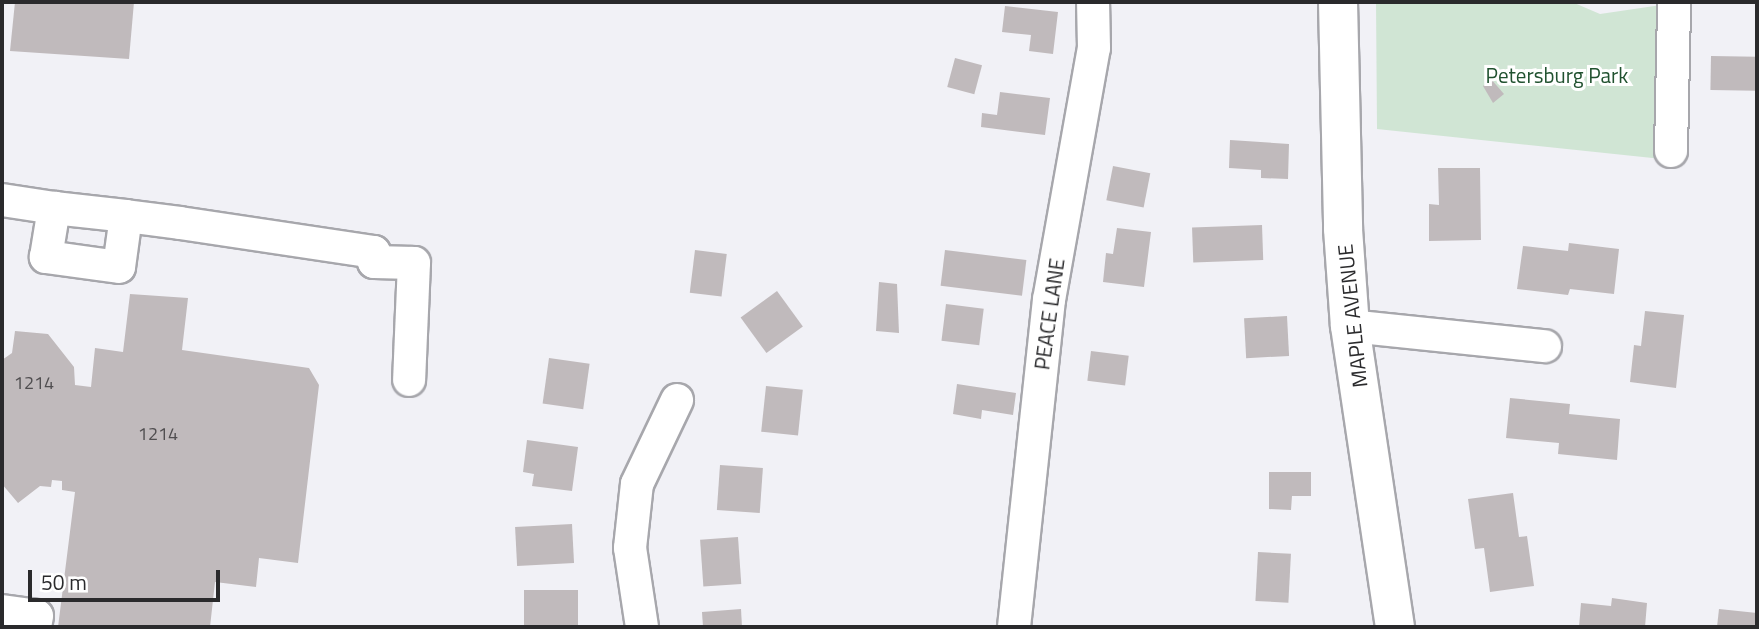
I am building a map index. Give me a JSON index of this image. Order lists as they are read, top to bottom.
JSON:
{
  "streets": {
    "main road": ["MAPLE AVENUE"],
    "street": ["PEACE LANE"]
  },
  "parks": ["Petersburg Park"],
  "house_numbers": ["1214", "1214"],
  "scale_bar": "50 m"
}
